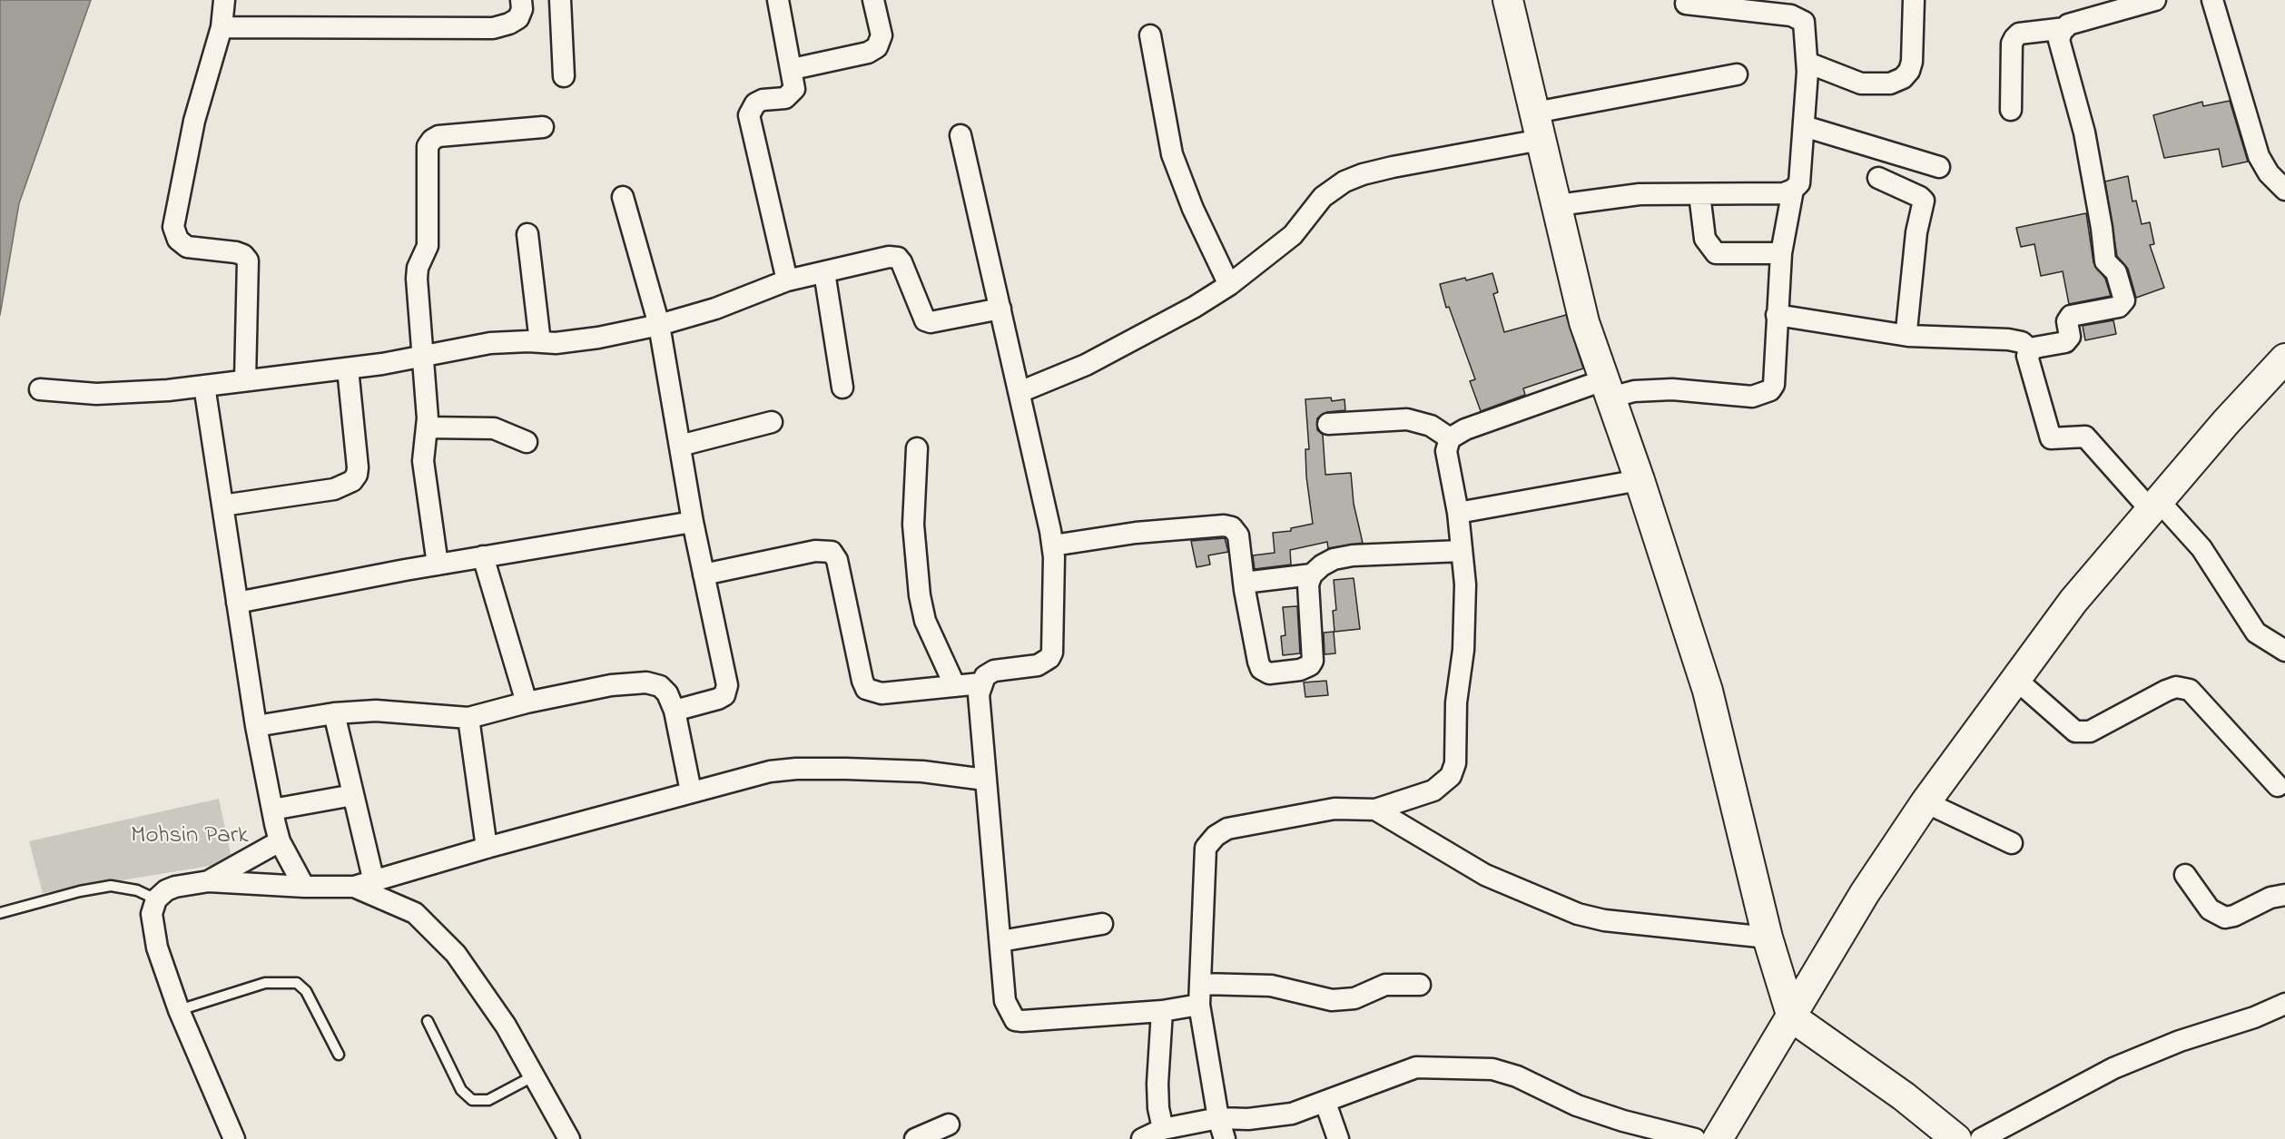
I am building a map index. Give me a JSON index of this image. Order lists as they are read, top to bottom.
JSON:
{
  "parks": ["Mohsin Park"]
}
